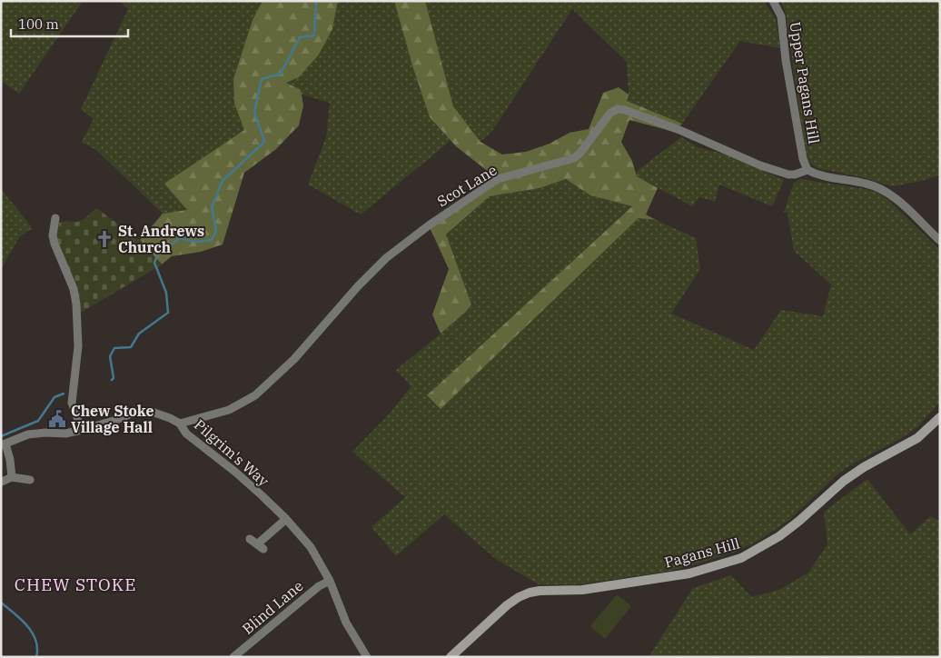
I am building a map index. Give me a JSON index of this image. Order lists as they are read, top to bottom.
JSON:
{
  "streets": {
    "street": [
      "Upper Pagans Hill",
      "Scot Lane",
      "Pilgrim's Way",
      "Pagans Hill",
      "Blind Lane"
    ]
  },
  "crossings": [
    ["Upper Pagans Hill", "Scot Lane"],
    ["Scot Lane", "Pilgrim's Way"],
    ["Pilgrim's Way", "Blind Lane"]
  ],
  "districts": ["CHEW STOKE"],
  "places": {
    "church": ["St. Andrews Church"],
    "public building": ["Chew Stoke Village Hall"]
  },
  "scale_bar": "100 m"
}
